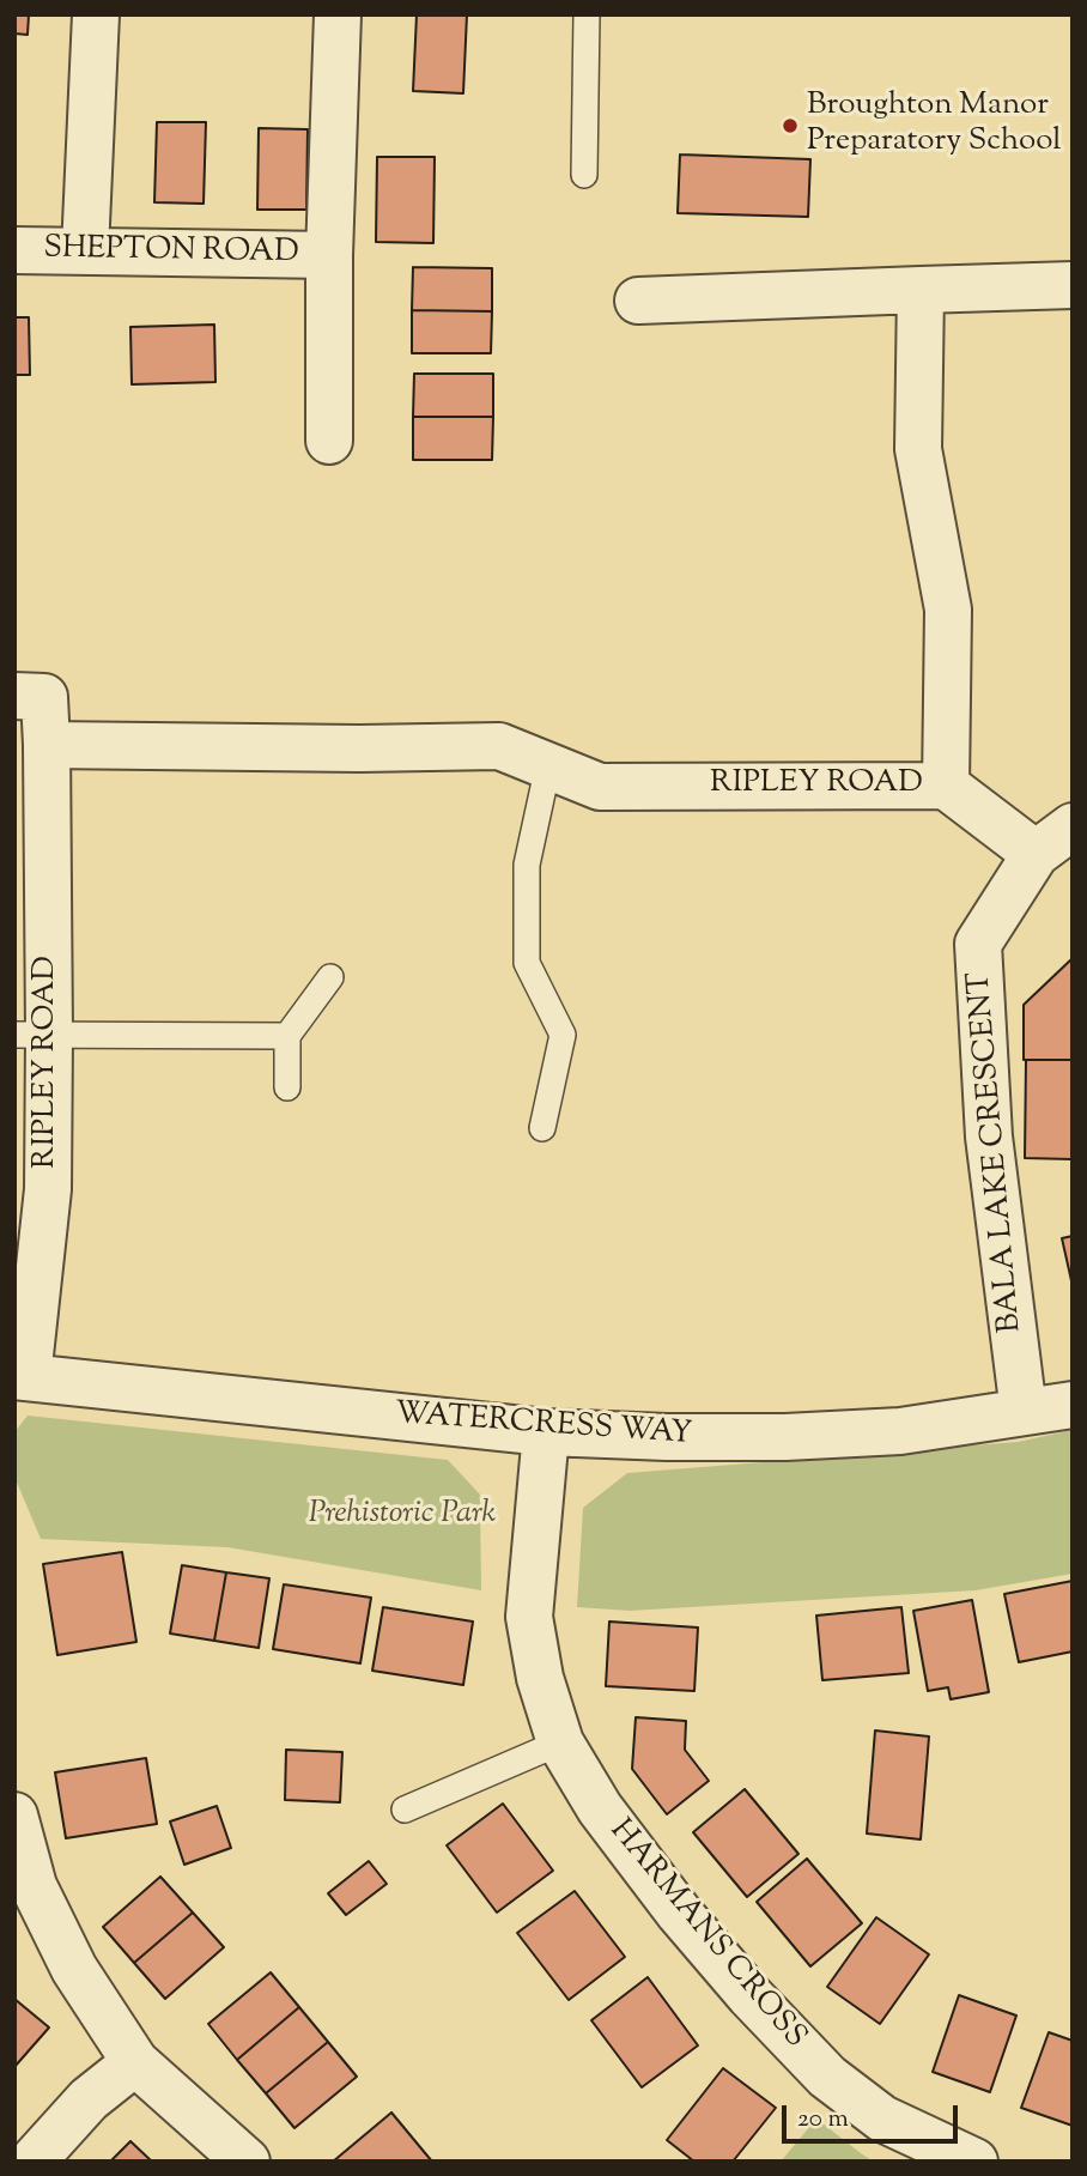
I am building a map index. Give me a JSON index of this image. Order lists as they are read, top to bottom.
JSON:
{
  "streets": {
    "street": [
      "SHEPTON ROAD",
      "RIPLEY ROAD",
      "BALA LAKE CRESCENT",
      "WATERCRESS WAY",
      "HARMANS CROSS"
    ]
  },
  "crossings": [
    ["RIPLEY ROAD", "WATERCRESS WAY"],
    ["BALA LAKE CRESCENT", "WATERCRESS WAY"],
    ["WATERCRESS WAY", "HARMANS CROSS"]
  ],
  "parks": ["Prehistoric Park"],
  "places": ["Broughton Manor Preparatory School"],
  "scale_bar": "20 m"
}
